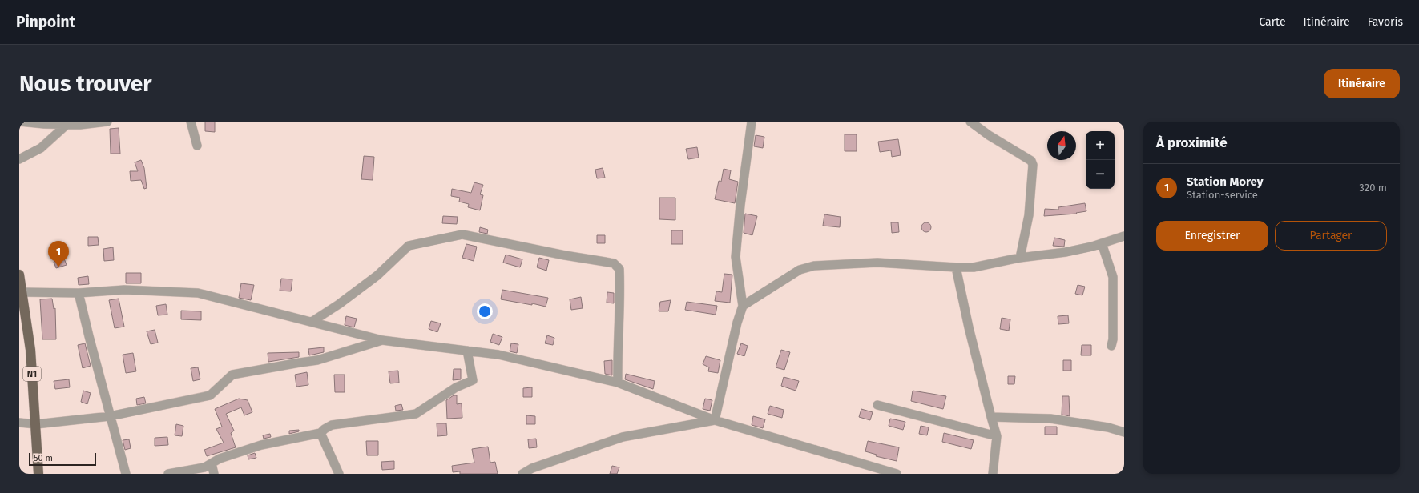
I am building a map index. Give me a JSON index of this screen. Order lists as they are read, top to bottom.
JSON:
{
  "streets": {
    "main road": ["N1"]
  },
  "scale_bar": "50 m",
  "north": "top",
  "page": {
    "header": "Pinpoint",
    "nav": ["Carte", "Itinéraire", "Favoris"],
    "buttons": [
      "Itinéraire",
      ["Enregistrer", "Partager"]
    ],
    "title": "Nous trouver",
    "heading": "À proximité",
    "map_buttons": ["+", "−"],
    "list": [
      {
        "mark": "1",
        "name": "Station Morey",
        "note": "Station-service",
        "value": "320 m"
      }
    ],
    "pins": "1",
    "scale": "50 m"
  }
}
